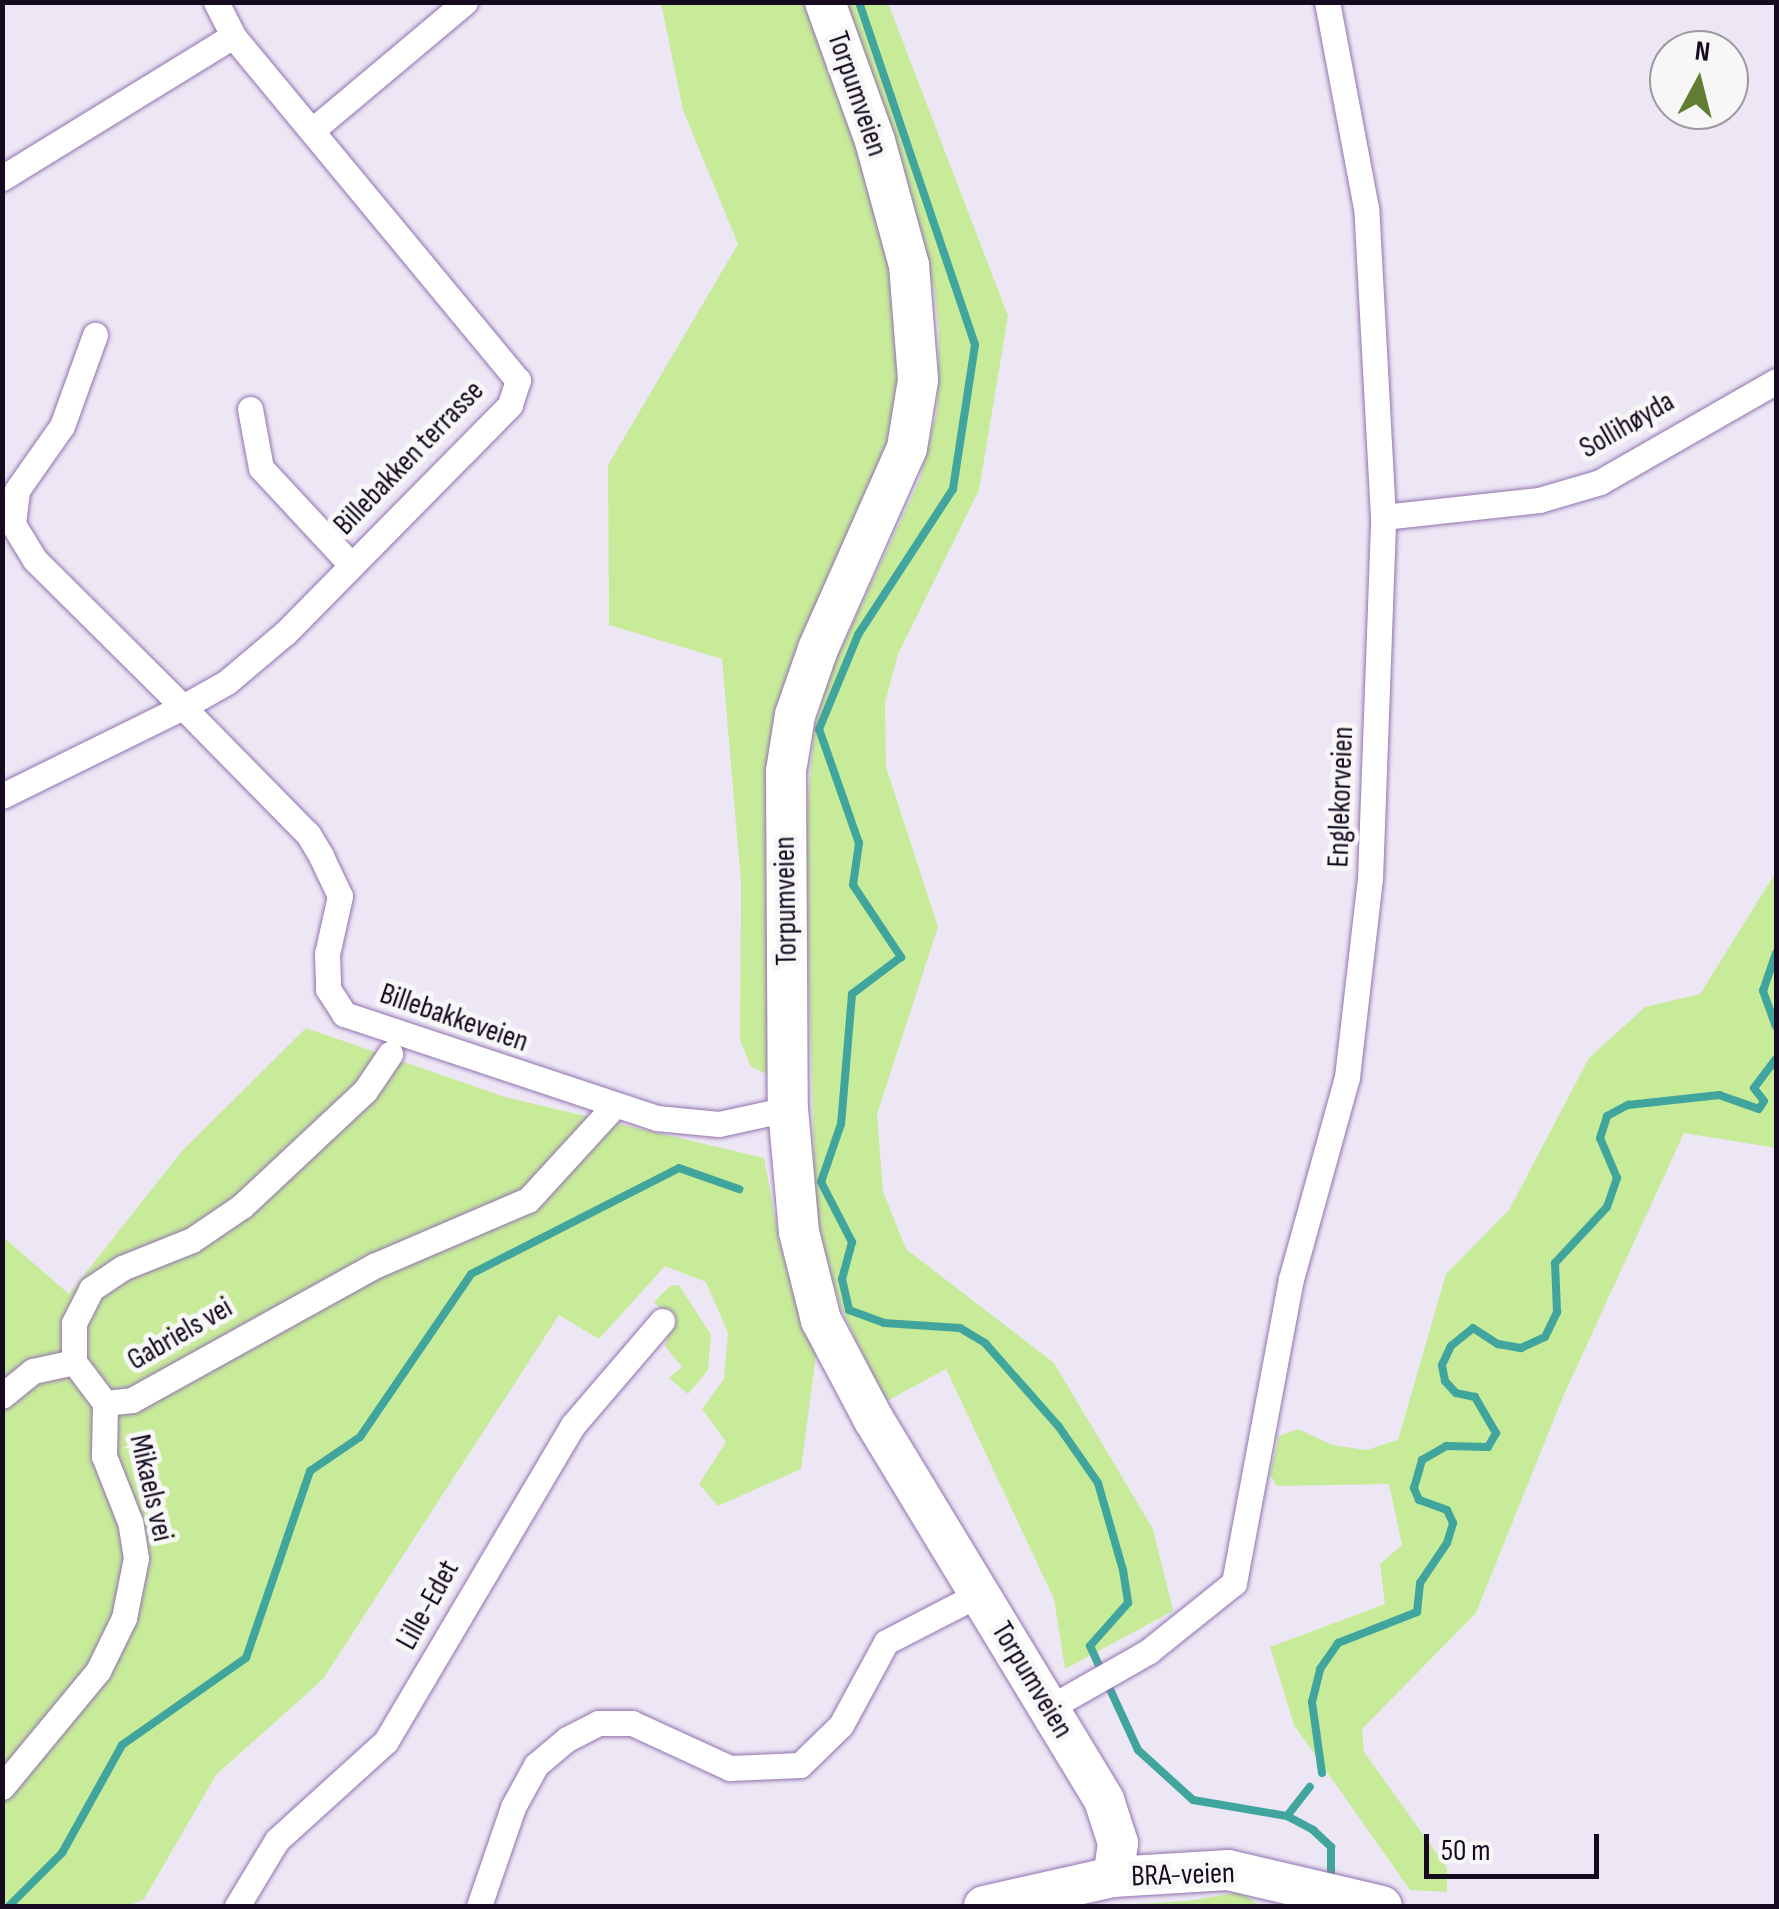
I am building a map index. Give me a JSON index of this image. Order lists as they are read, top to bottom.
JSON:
{
  "streets": {
    "main road": ["Torpumveien", "BRA-veien"],
    "street": [
      "Sollihøyda",
      "Billebakken terrasse",
      "Englekorveien",
      "Billebakkeveien",
      "Gabriels vei",
      "Mikaels vei",
      "Lille-Edet"
    ]
  },
  "crossings": [
    ["Torpumveien", "Englekorveien"],
    ["Torpumveien", "Billebakkeveien"],
    ["Torpumveien", "BRA-veien"],
    ["Sollihøyda", "Englekorveien"],
    ["Billebakken terrasse", "Billebakkeveien"],
    ["Billebakkeveien", "Gabriels vei"],
    ["Gabriels vei", "Mikaels vei"]
  ],
  "scale_bar": "50 m",
  "north": "top"
}
